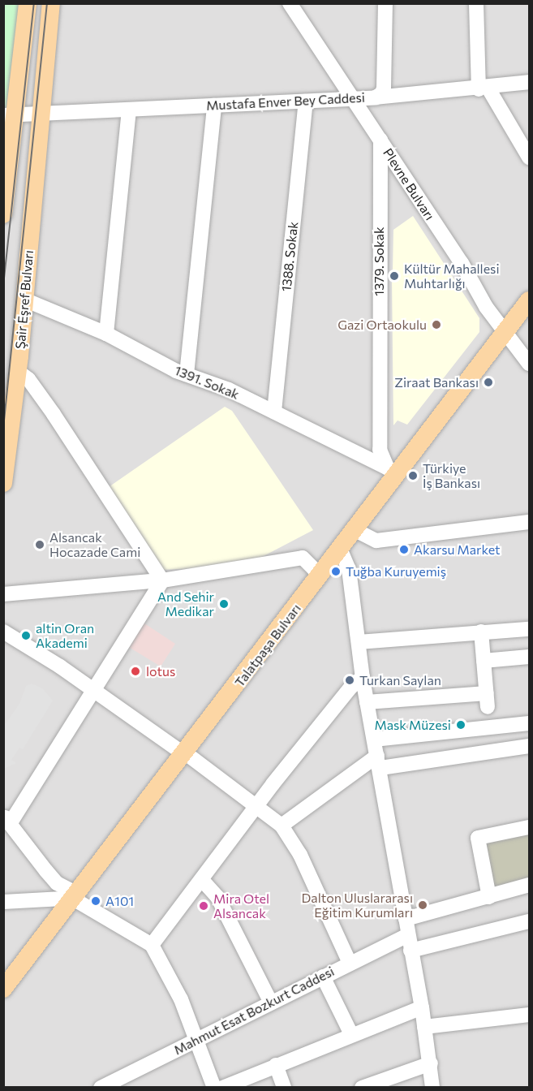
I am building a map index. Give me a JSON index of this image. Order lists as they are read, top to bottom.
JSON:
{
  "streets": {
    "main road": ["Şair Eşref Bulvarı", "Talatpaşa Bulvarı"],
    "street": [
      "Mustafa Enver Bey Caddesi",
      "Plevne Bulvarı",
      "1388. Sokak",
      "1379. Sokak",
      "1391. Sokak",
      "Mahmut Esat Bozkurt Caddesi"
    ]
  },
  "crossings": [
    ["Mustafa Enver Bey Caddesi", "Plevne Bulvarı"],
    ["Mustafa Enver Bey Caddesi", "1388. Sokak"],
    ["Mustafa Enver Bey Caddesi", "Şair Eşref Bulvarı"],
    ["Plevne Bulvarı", "1379. Sokak"],
    ["Plevne Bulvarı", "Talatpaşa Bulvarı"],
    ["1388. Sokak", "1391. Sokak"],
    ["1379. Sokak", "1391. Sokak"],
    ["1379. Sokak", "Talatpaşa Bulvarı"],
    ["Şair Eşref Bulvarı", "1391. Sokak"],
    ["1391. Sokak", "Talatpaşa Bulvarı"]
  ],
  "places": [
    "Kültür Mahallesi Muhtarlığı",
    "Gazi Ortaokulu",
    "Ziraat Bankası",
    "Türkiye İş Bankası",
    "Alsancak Hocazade Cami",
    "Akarsu Market",
    "Tuğba Kuruyemiş",
    "And Sehir Medikar",
    "altin Oran Akademi",
    "lotus",
    "Turkan Saylan",
    "Mask Müzesi",
    "A101",
    "Dalton Uluslararası Eğitim Kurumları",
    "Mira Otel Alsancak"
  ]
}
